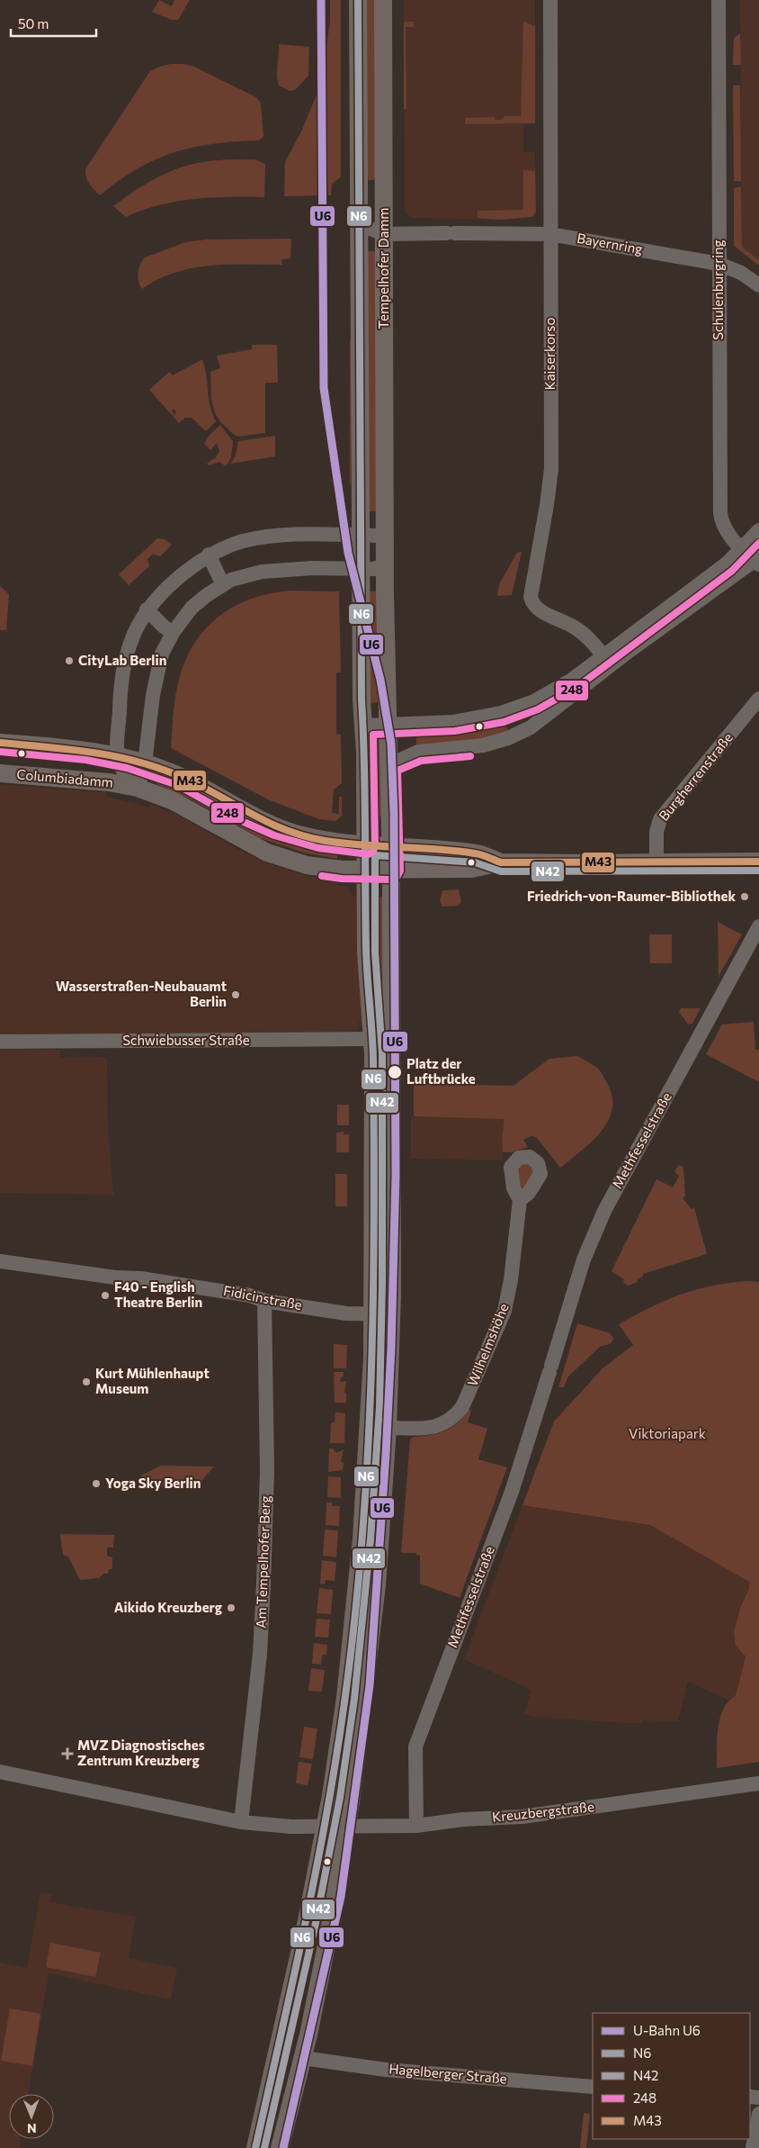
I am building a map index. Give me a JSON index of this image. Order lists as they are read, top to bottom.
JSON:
{
  "streets": {
    "main road": ["Tempelhofer Damm", "Columbiadamm"],
    "street": [
      "Bayernring",
      "Schulenburgring",
      "Kaiserkorso",
      "Burgherrenstraße",
      "Schwiebusser Straße",
      "Methfesselstraße",
      "Fidicinstraße",
      "Wilhelmshöhe",
      "Am Tempelhofer Berg",
      "Kreuzbergstraße",
      "Hagelberger Straße"
    ]
  },
  "crossings": [
    ["Bayernring", "Tempelhofer Damm"],
    ["Bayernring", "Schulenburgring"],
    ["Bayernring", "Kaiserkorso"],
    ["Tempelhofer Damm", "Schwiebusser Straße"],
    ["Tempelhofer Damm", "Fidicinstraße"],
    ["Tempelhofer Damm", "Wilhelmshöhe"],
    ["Tempelhofer Damm", "Kreuzbergstraße"],
    ["Tempelhofer Damm", "Hagelberger Straße"],
    ["Methfesselstraße", "Kreuzbergstraße"],
    ["Fidicinstraße", "Am Tempelhofer Berg"],
    ["Am Tempelhofer Berg", "Kreuzbergstraße"]
  ],
  "parks": ["Viktoriapark"],
  "places": {
    "other": [
      "CityLab Berlin",
      "Friedrich-von-Raumer-Bibliothek",
      "Wasserstraßen-Neubauamt Berlin",
      "Platz der Luftbrücke",
      "F40 - English Theatre Berlin",
      "Kurt Mühlenhaupt Museum",
      "Yoga Sky Berlin",
      "Aikido Kreuzberg"
    ],
    "health": ["MVZ Diagnostisches Zentrum Kreuzberg"]
  },
  "lines": [
    "metro line U6",
    "transit line N6",
    "transit line 248",
    "transit line M43",
    "transit line N42"
  ],
  "legend": [
    "U-Bahn U6",
    "N6",
    "N42",
    "248",
    "M43"
  ],
  "scale_bar": "50 m",
  "north": "bottom"
}
